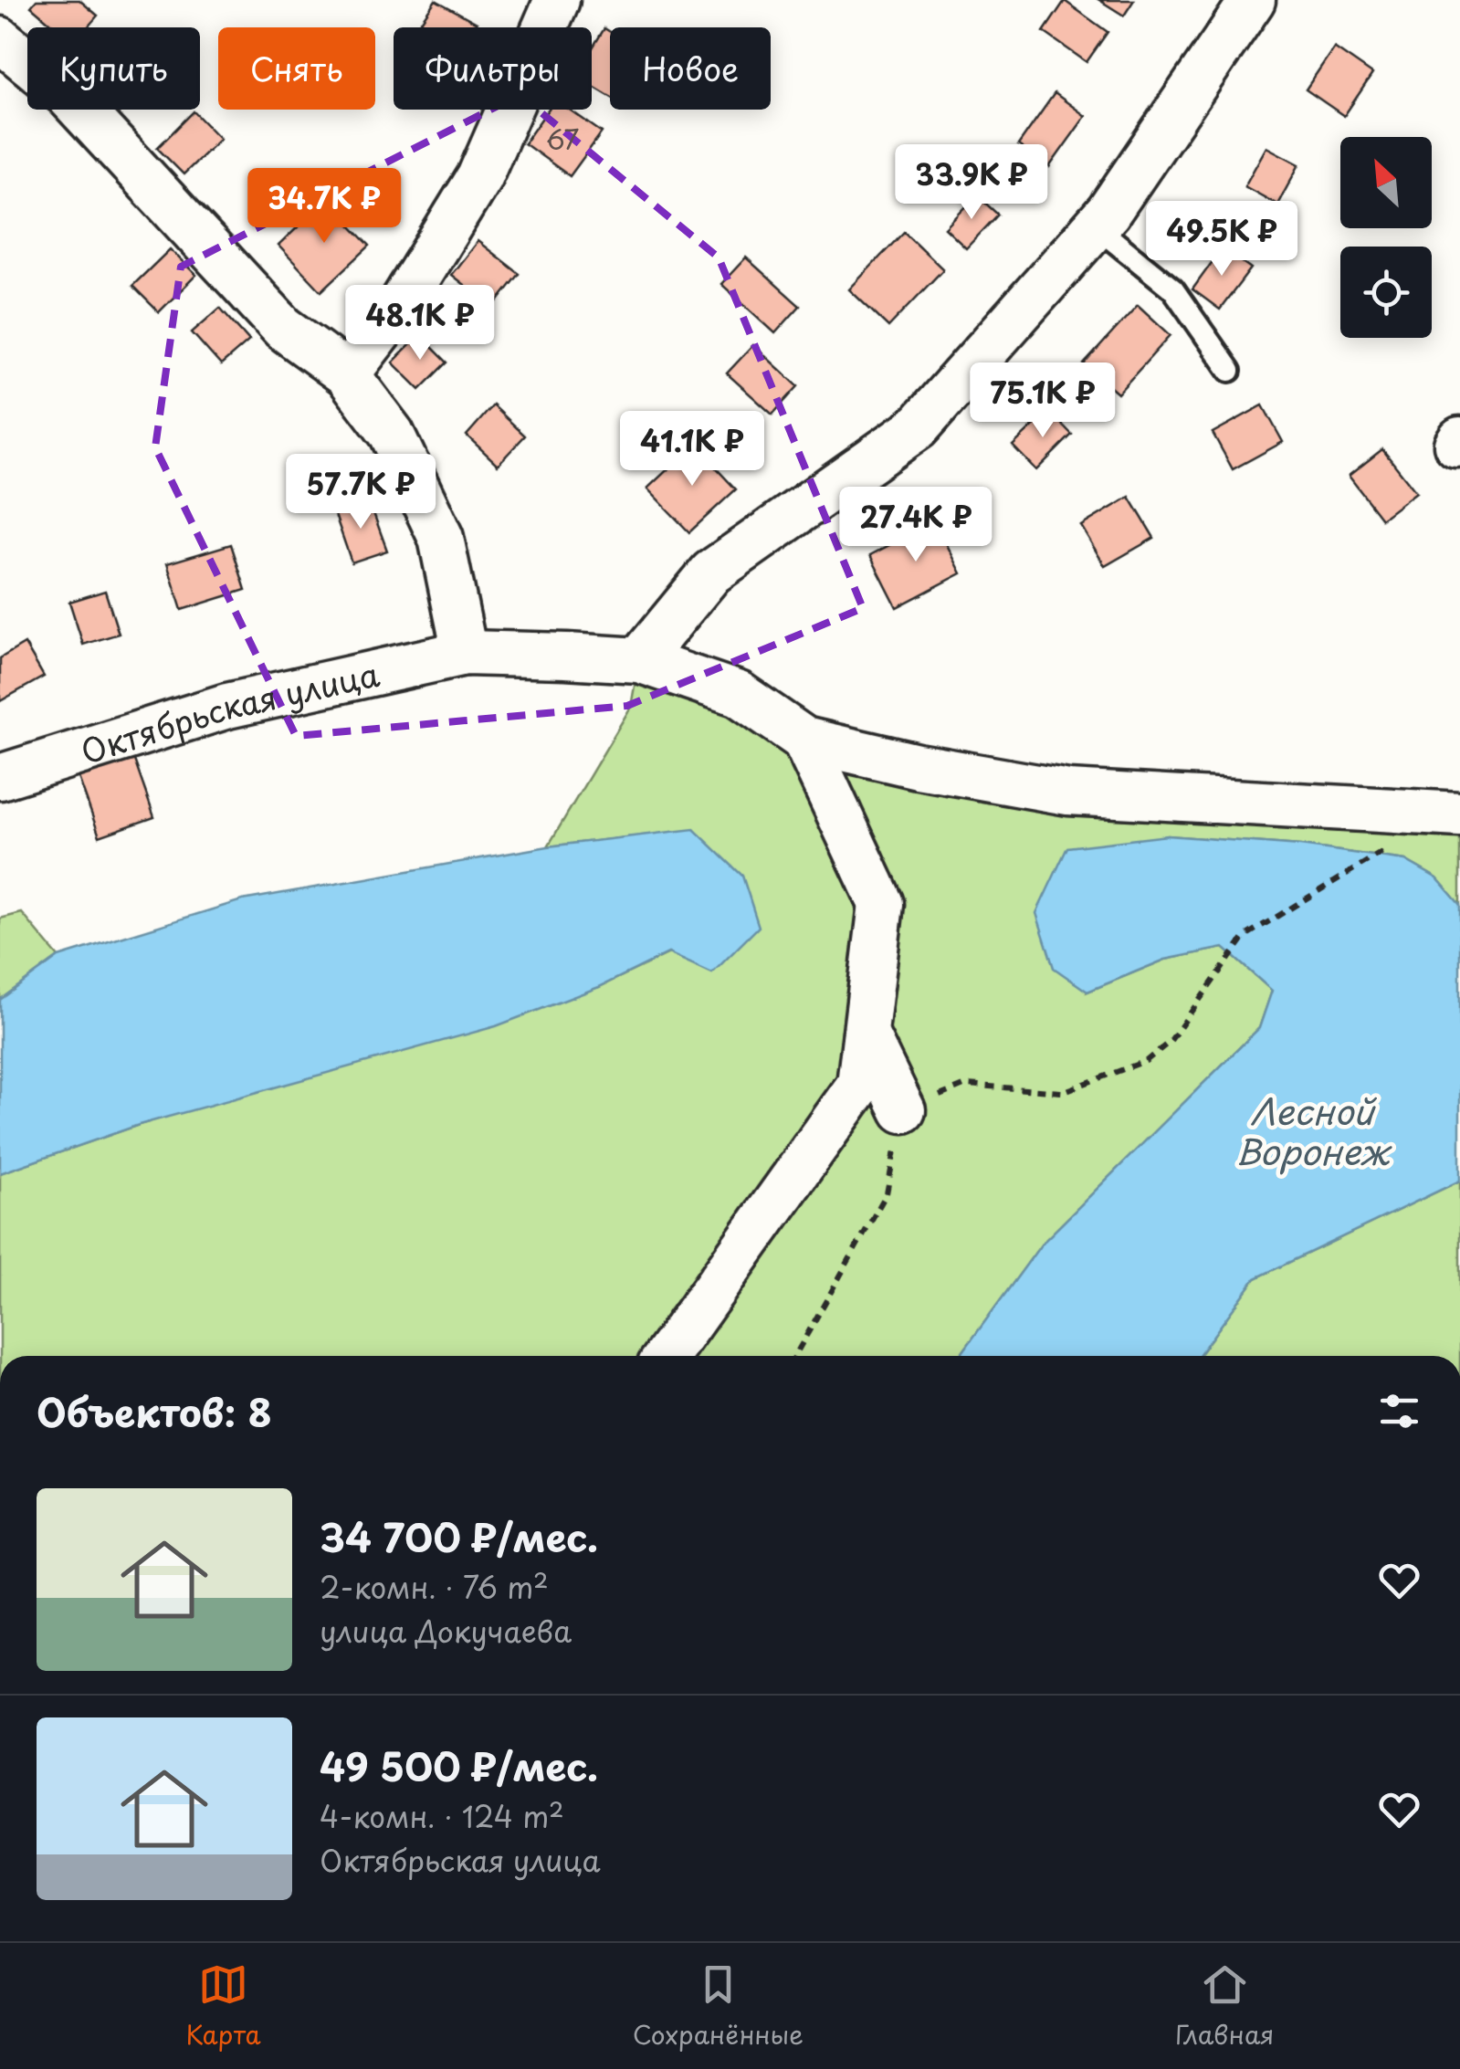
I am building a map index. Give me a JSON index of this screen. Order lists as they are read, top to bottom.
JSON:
{
  "streets": {
    "street": ["Октябрьская улица"]
  },
  "water": ["Лесной Воронеж"],
  "house_numbers": ["67"],
  "north": "top left",
  "page": {
    "chip": [
      "Купить",
      "Снять",
      "Фильтры",
      "Новое"
    ],
    "price": [
      "33.9K ₽",
      "34.7K ₽",
      "49.5K ₽",
      "48.1K ₽",
      "75.1K ₽",
      "41.1K ₽",
      "57.7K ₽",
      "27.4K ₽"
    ],
    "heading": "Объектов: 8",
    "list": [
      {
        "name": "34 700 ₽/мес.",
        "note": "2-комн. · 76 m² · улица Докучаева"
      },
      {
        "name": "49 500 ₽/мес.",
        "note": "4-комн. · 124 m² · Октябрьская улица"
      }
    ],
    "tabs": ["Карта", "Сохранённые", "Главная"]
  }
}
